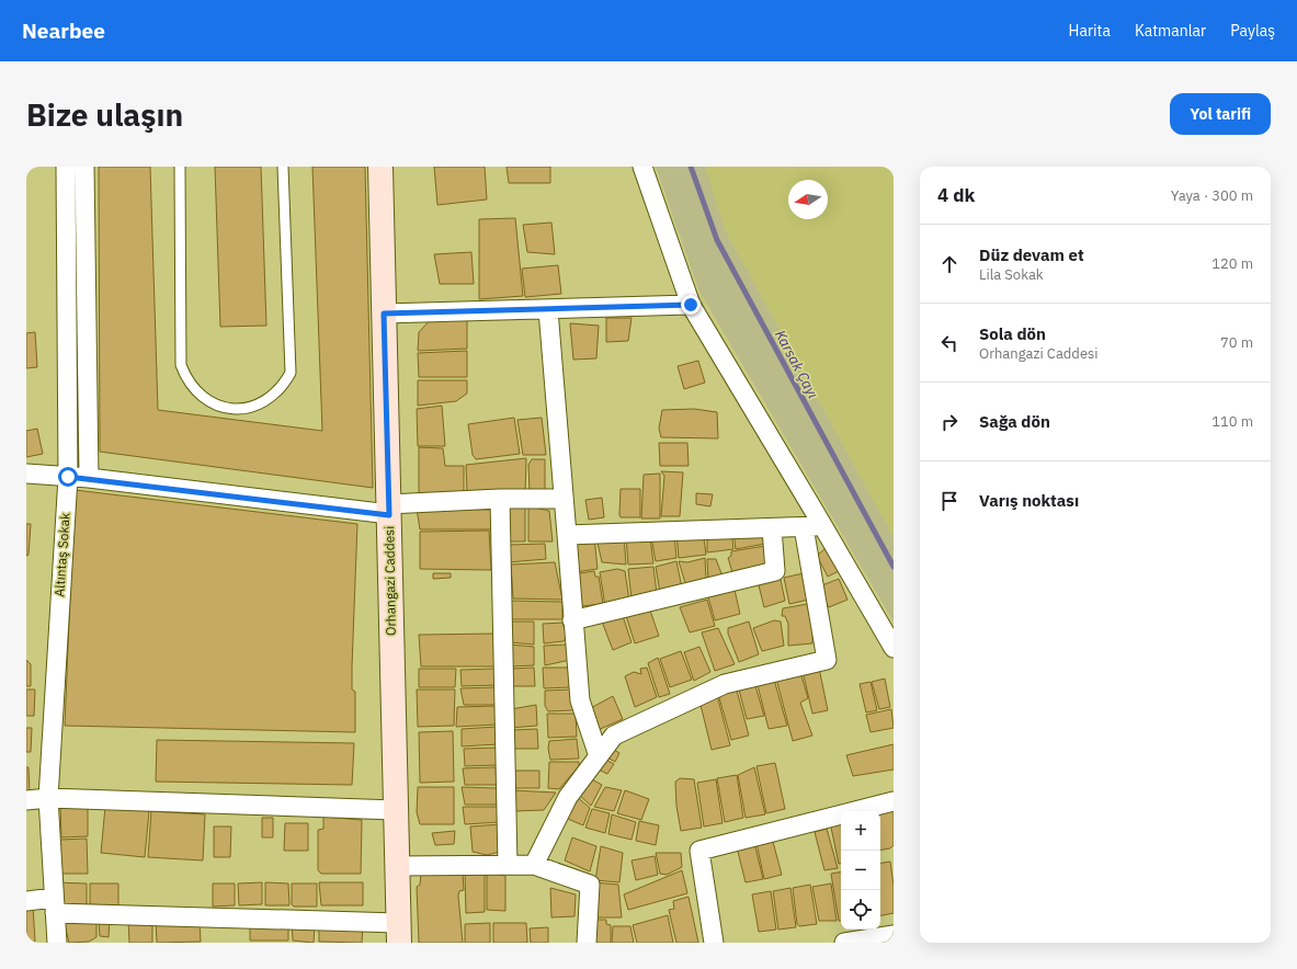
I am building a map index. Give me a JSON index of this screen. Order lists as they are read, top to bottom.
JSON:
{
  "streets": {
    "street": ["Altıntaş Sokak", "Orhangazi Caddesi"]
  },
  "water": ["Karsak Çayı"],
  "north": "left",
  "page": {
    "header": "Nearbee",
    "nav": ["Harita", "Katmanlar", "Paylaş"],
    "buttons": "Yol tarifi",
    "title": "Bize ulaşın",
    "heading": ["4 dk", "Yaya · 300 m"],
    "list": [
      ["Düz devam et", "Lila Sokak", "120 m"],
      ["Sola dön", "Orhangazi Caddesi", "70 m"],
      ["Sağa dön", "110 m"],
      "Varış noktası"
    ],
    "map_buttons": ["+", "−"]
  }
}
